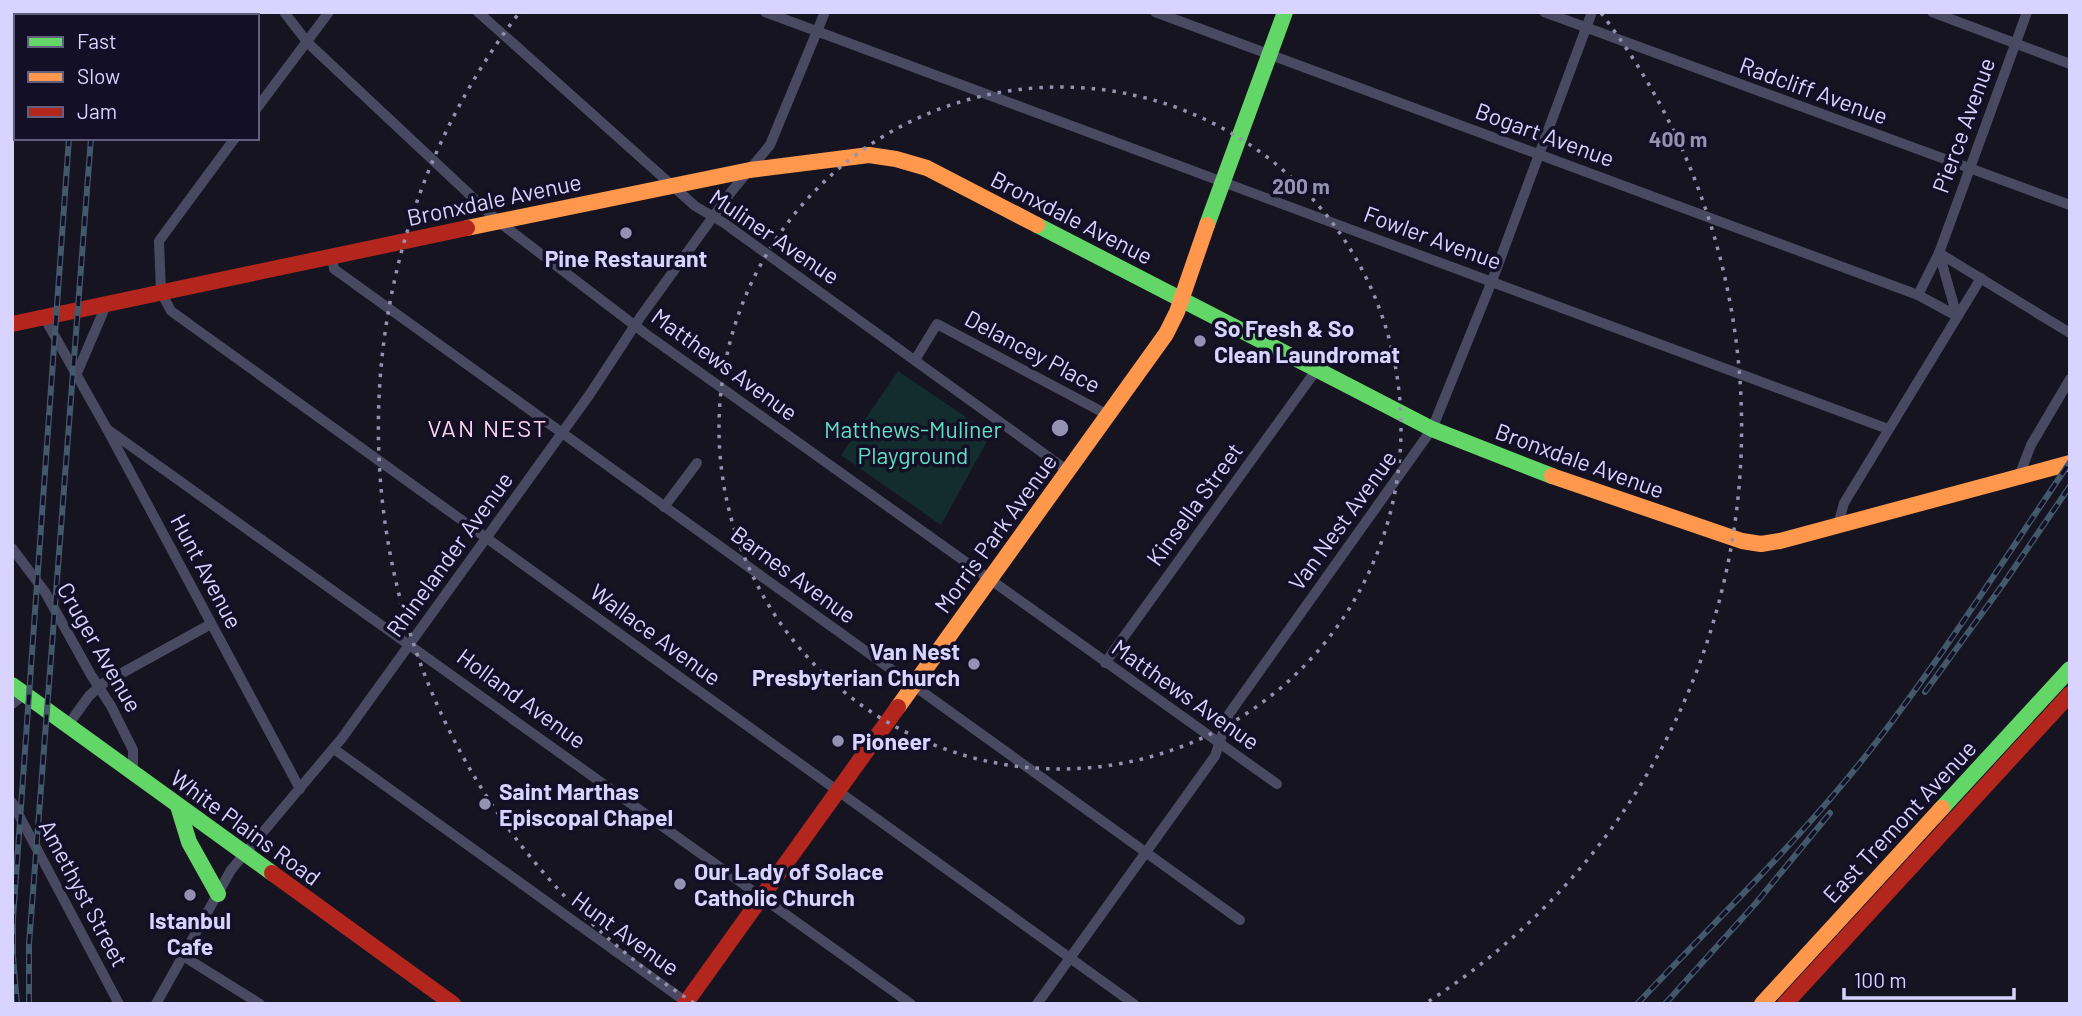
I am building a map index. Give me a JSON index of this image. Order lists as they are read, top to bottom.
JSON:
{
  "streets": {
    "main road": [
      "Bronxdale Avenue",
      "Morris Park Avenue",
      "East Tremont Avenue",
      "White Plains Road"
    ],
    "street": [
      "Radcliff Avenue",
      "Pierce Avenue",
      "Bogart Avenue",
      "Muliner Avenue",
      "Fowler Avenue",
      "Delancey Place",
      "Matthews Avenue",
      "Kinsella Street",
      "Van Nest Avenue",
      "Rhinelander Avenue",
      "Hunt Avenue",
      "Barnes Avenue",
      "Wallace Avenue",
      "Cruger Avenue",
      "Holland Avenue",
      "Amethyst Street"
    ]
  },
  "crossings": [
    ["Radcliff Avenue", "Pierce Avenue"],
    ["Radcliff Avenue", "Van Nest Avenue"],
    ["Pierce Avenue", "Bogart Avenue"],
    ["Bogart Avenue", "Van Nest Avenue"],
    ["Bogart Avenue", "Morris Park Avenue"],
    ["Bronxdale Avenue", "Muliner Avenue"],
    ["Bronxdale Avenue", "Matthews Avenue"],
    ["Bronxdale Avenue", "Kinsella Street"],
    ["Bronxdale Avenue", "Van Nest Avenue"],
    ["Bronxdale Avenue", "Morris Park Avenue"],
    ["Bronxdale Avenue", "Rhinelander Avenue"],
    ["Bronxdale Avenue", "Hunt Avenue"],
    ["Bronxdale Avenue", "Barnes Avenue"],
    ["Bronxdale Avenue", "Wallace Avenue"],
    ["Muliner Avenue", "Delancey Place"],
    ["Muliner Avenue", "Morris Park Avenue"],
    ["Muliner Avenue", "Rhinelander Avenue"],
    ["Fowler Avenue", "Van Nest Avenue"],
    ["Fowler Avenue", "Morris Park Avenue"],
    ["Fowler Avenue", "Rhinelander Avenue"],
    ["Delancey Place", "Morris Park Avenue"],
    ["Matthews Avenue", "Kinsella Street"],
    ["Matthews Avenue", "Van Nest Avenue"],
    ["Matthews Avenue", "Morris Park Avenue"],
    ["Matthews Avenue", "Rhinelander Avenue"],
    ["Van Nest Avenue", "Barnes Avenue"],
    ["Van Nest Avenue", "Wallace Avenue"],
    ["Morris Park Avenue", "Hunt Avenue"],
    ["Morris Park Avenue", "Barnes Avenue"],
    ["Morris Park Avenue", "Wallace Avenue"],
    ["Morris Park Avenue", "Holland Avenue"],
    ["Rhinelander Avenue", "Hunt Avenue"],
    ["Rhinelander Avenue", "Barnes Avenue"],
    ["Rhinelander Avenue", "Wallace Avenue"],
    ["Rhinelander Avenue", "Holland Avenue"],
    ["Rhinelander Avenue", "White Plains Road"],
    ["Hunt Avenue", "Holland Avenue"],
    ["Cruger Avenue", "White Plains Road"]
  ],
  "districts": ["VAN NEST"],
  "parks": ["Matthews-Muliner Playground"],
  "places": [
    "Pine Restaurant",
    "So Fresh & So Clean Laundromat",
    "Van Nest Presbyterian Church",
    "Pioneer",
    "Saint Marthas Episcopal Chapel",
    "Our Lady of Solace Catholic Church",
    "Istanbul Cafe"
  ],
  "legend": ["Fast", "Slow", "Jam"],
  "scale_bar": "100 m",
  "rings": ["400 m", "200 m"]
}
